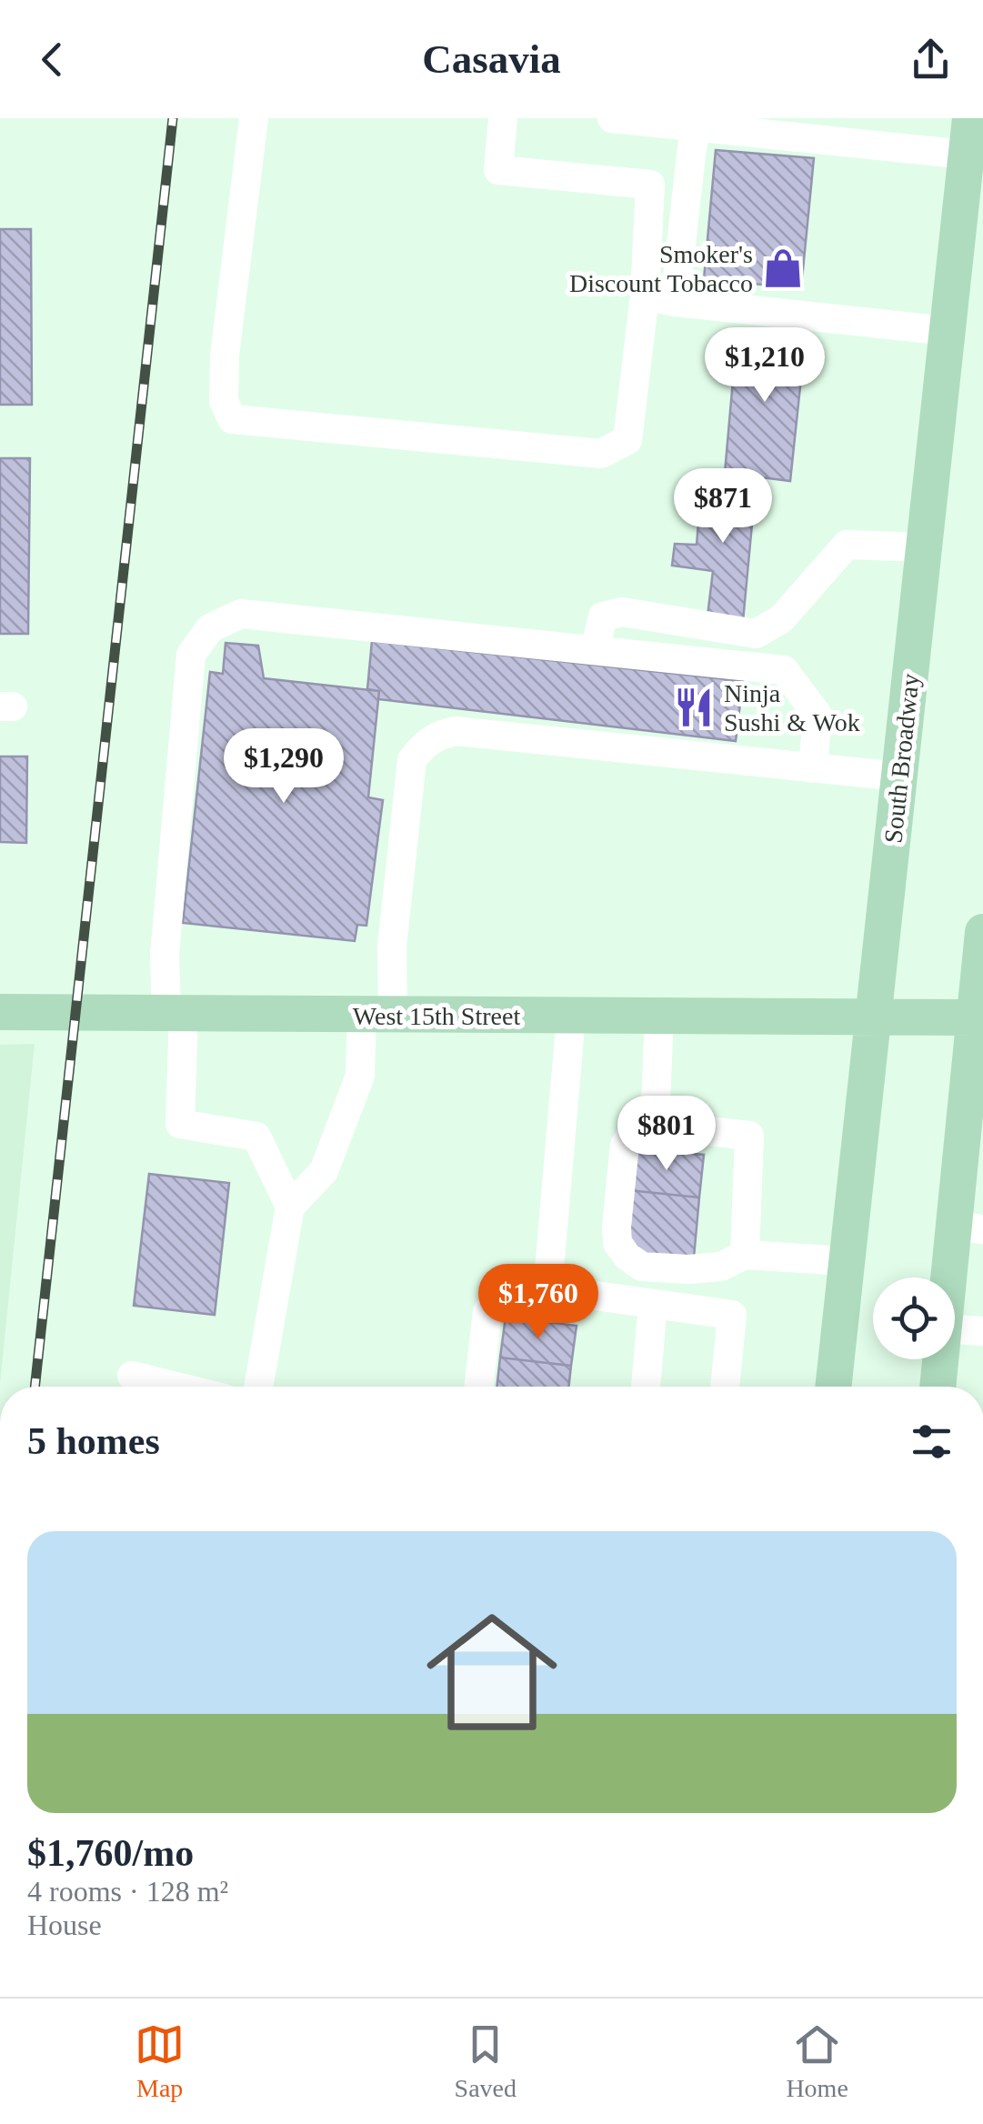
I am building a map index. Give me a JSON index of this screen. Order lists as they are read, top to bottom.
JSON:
{
  "streets": {
    "main road": ["South Broadway", "West 15th Street"]
  },
  "crossings": [
    ["South Broadway", "West 15th Street"]
  ],
  "places": {
    "shop": ["Smoker's Discount Tobacco"],
    "restaurant": ["Ninja Sushi & Wok"]
  },
  "page": {
    "header": "Casavia",
    "price": [
      "$1,210",
      "$871",
      "$1,290",
      "$801",
      "$1,760"
    ],
    "heading": "5 homes",
    "list": [
      {
        "name": "$1,760/mo",
        "note": "4 rooms · 128 m² · House"
      }
    ],
    "tabs": ["Map", "Saved", "Home"]
  }
}
